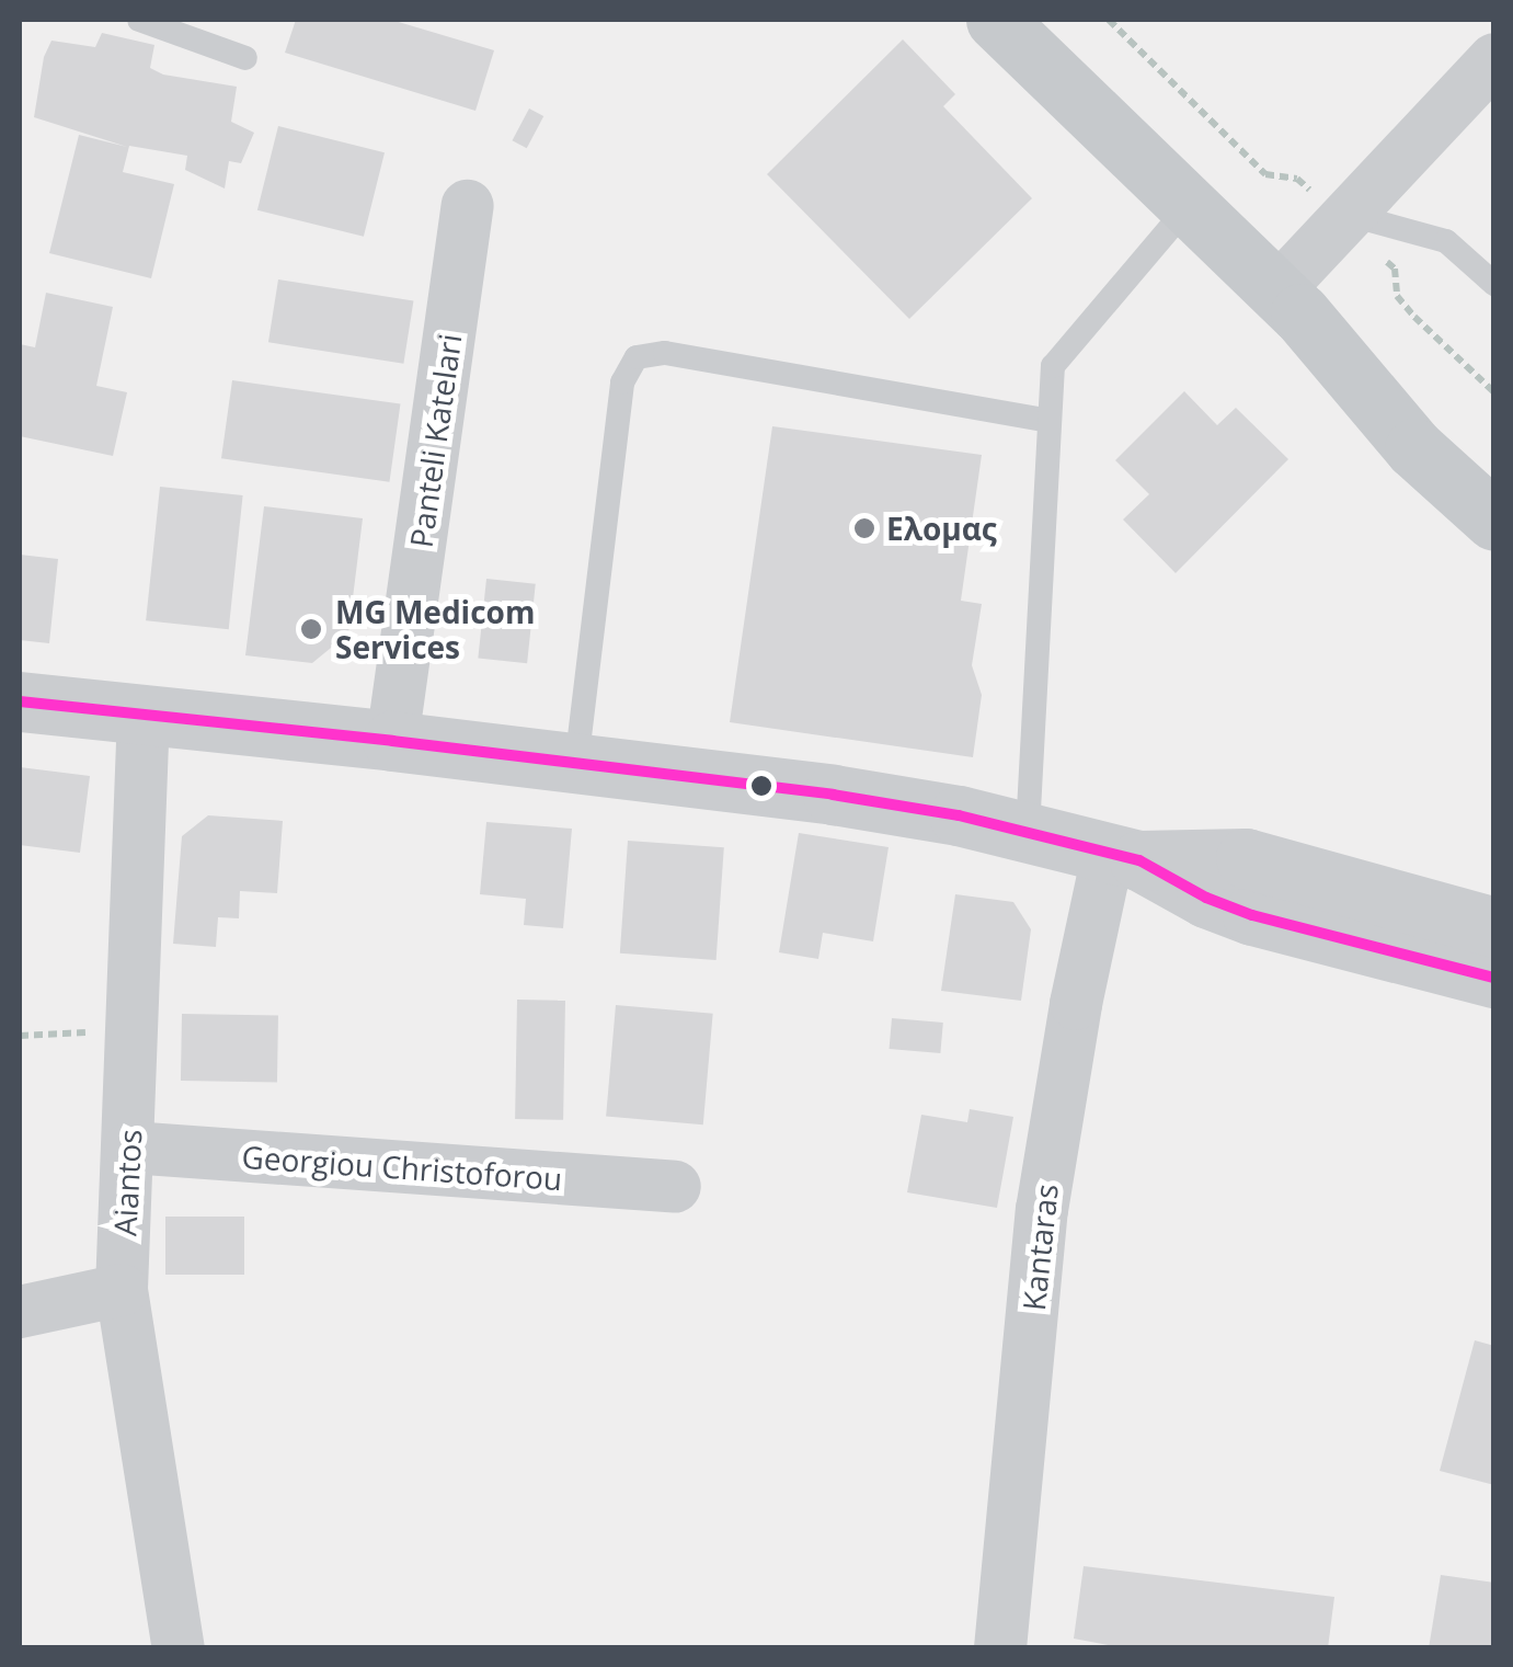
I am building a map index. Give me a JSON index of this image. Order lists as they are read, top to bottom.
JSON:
{
  "streets": {
    "street": [
      "Panteli Katelari",
      "Georgiou Christoforou",
      "Aiantos",
      "Kantaras"
    ]
  },
  "crossings": [
    ["Georgiou Christoforou", "Aiantos"]
  ],
  "places": ["Ελομας", "MG Medicom Services"]
}
